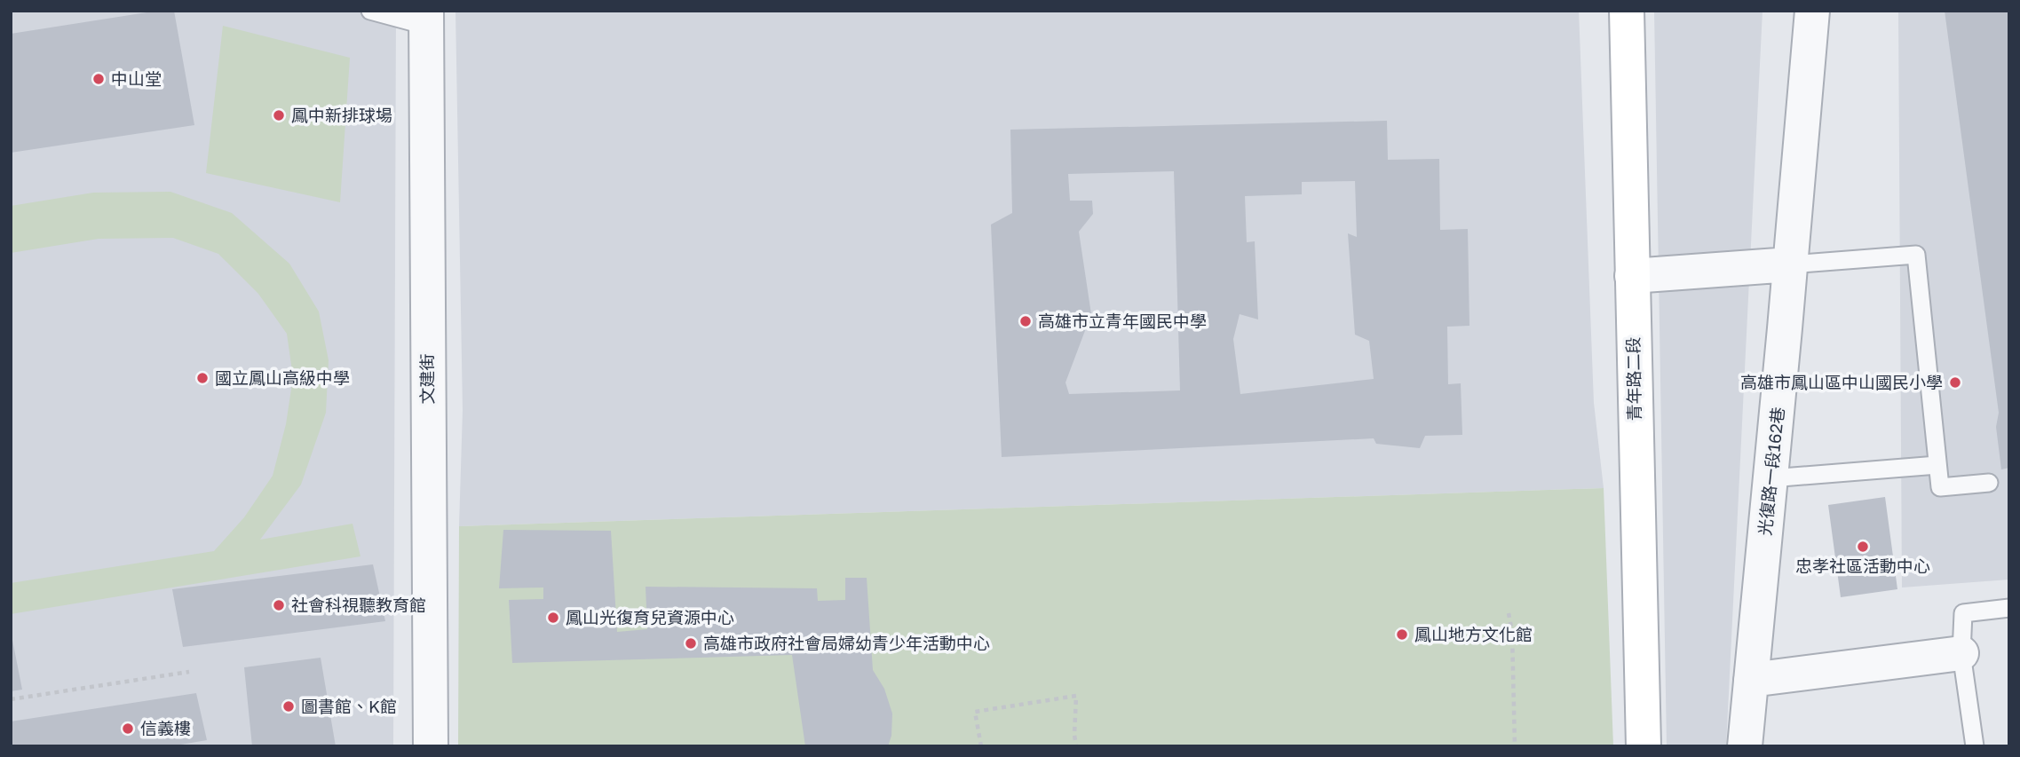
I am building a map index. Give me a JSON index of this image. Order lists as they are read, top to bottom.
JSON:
{
  "streets": {
    "street": ["文建街", "青年路二段", "光復路一段162巷"]
  },
  "places": [
    "中山堂",
    "鳳中新排球場",
    "高雄市立青年國民中學",
    "國立鳳山高級中學",
    "高雄市鳳山區中山國民小學",
    "忠孝社區活動中心",
    "社會科視聽教育館",
    "鳳山光復育兒資源中心",
    "鳳山地方文化館",
    "高雄市政府社會局婦幼青少年活動中心",
    "圖書館、K館",
    "信義樓"
  ]
}
